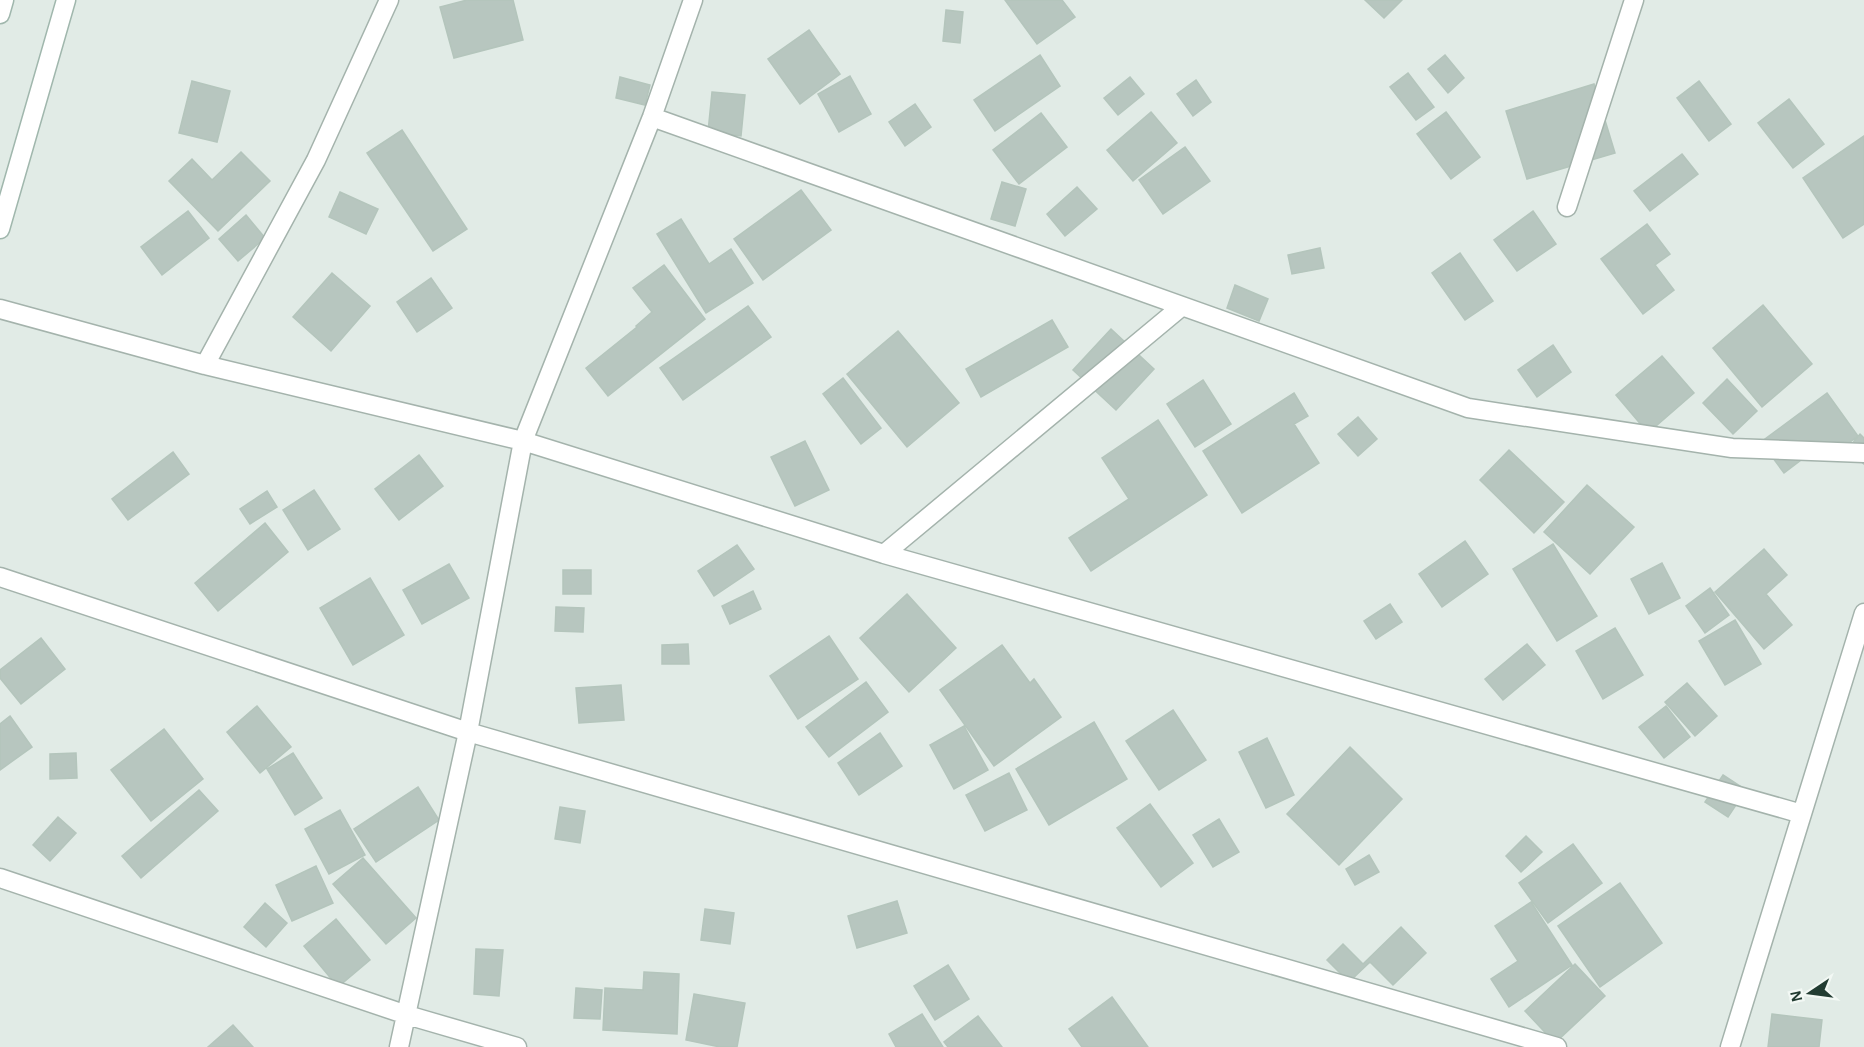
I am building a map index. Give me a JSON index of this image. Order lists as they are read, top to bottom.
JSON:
{
  "north": "left"
}
